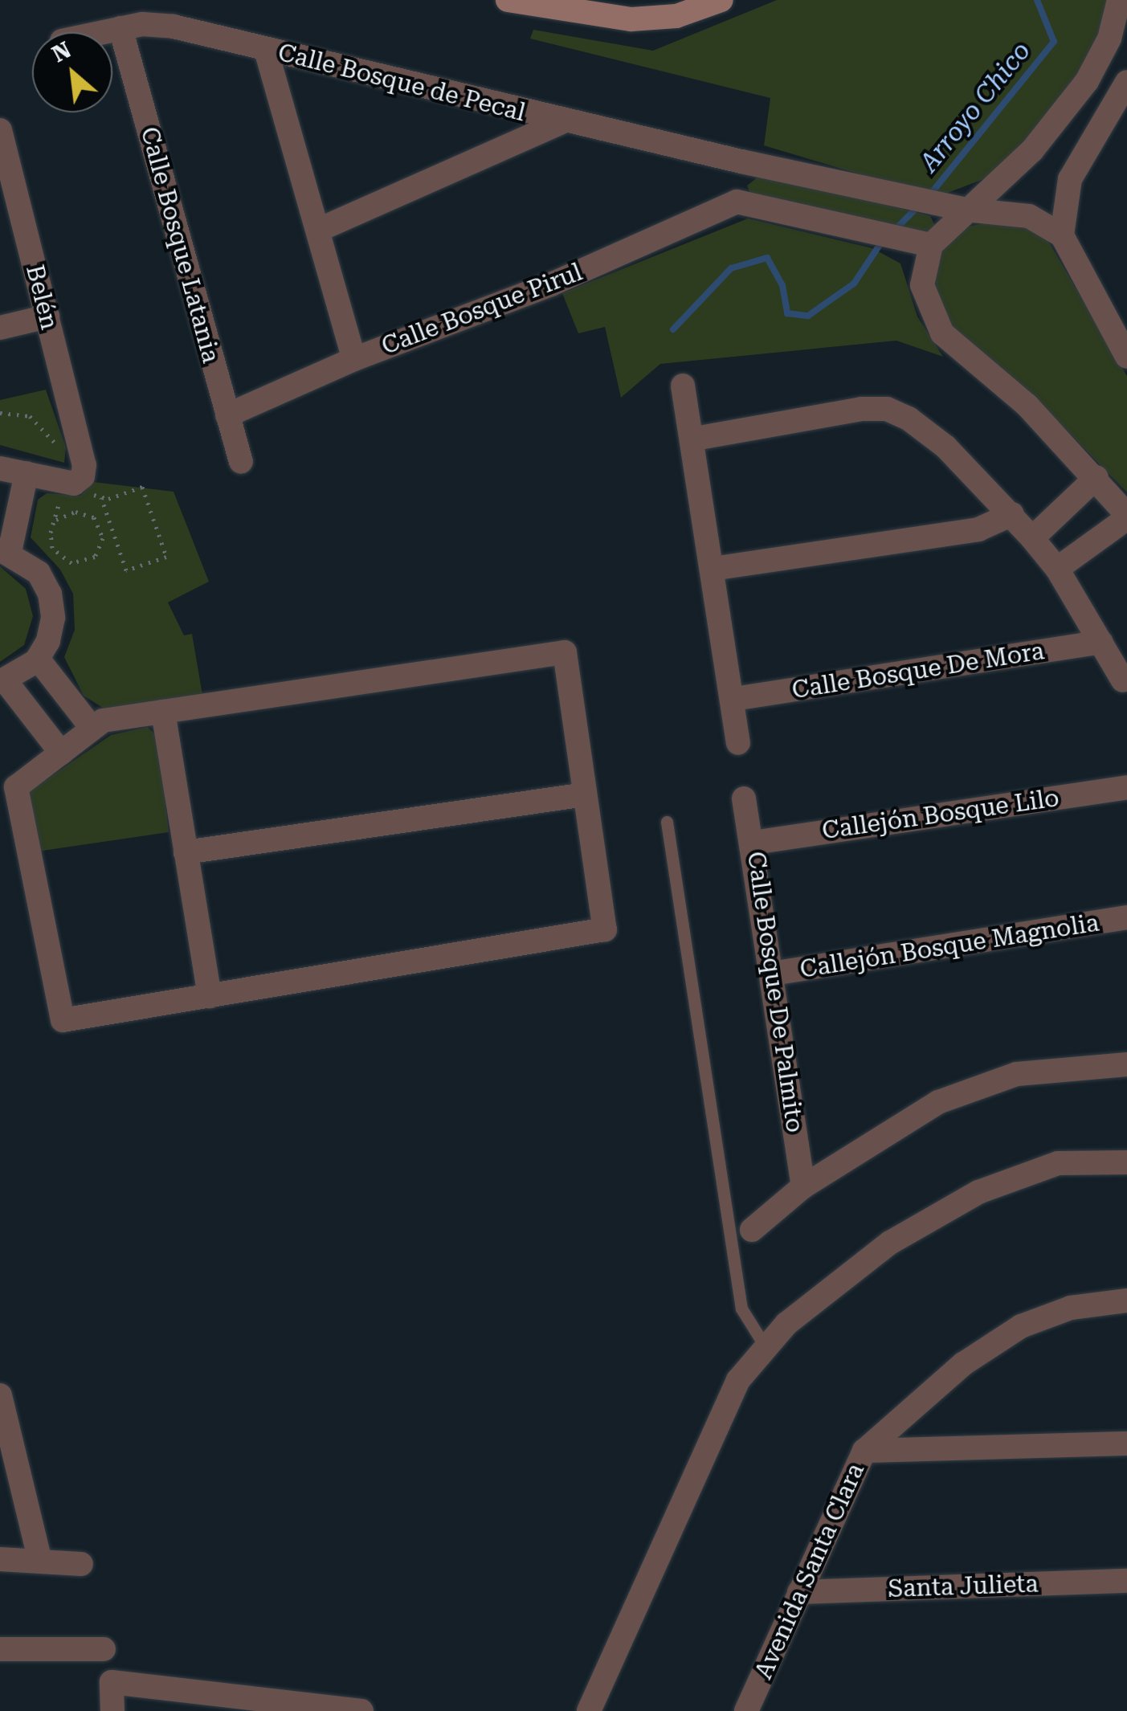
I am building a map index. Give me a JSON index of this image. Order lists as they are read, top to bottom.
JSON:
{
  "streets": {
    "street": [
      "Calle Bosque de Pecal",
      "Calle Bosque Latania",
      "Belén",
      "Calle Bosque Pirul",
      "Calle Bosque De Mora",
      "Callejón Bosque Lilo",
      "Callejón Bosque Magnolia",
      "Calle Bosque De Palmito",
      "Avenida Santa Clara",
      "Santa Julieta"
    ]
  },
  "crossings": [
    ["Calle Bosque de Pecal", "Calle Bosque Latania"],
    ["Calle Bosque Latania", "Calle Bosque Pirul"],
    ["Callejón Bosque Lilo", "Calle Bosque De Palmito"],
    ["Callejón Bosque Magnolia", "Calle Bosque De Palmito"],
    ["Avenida Santa Clara", "Santa Julieta"]
  ],
  "water": ["Arroyo Chico"],
  "north": "top left"
}
